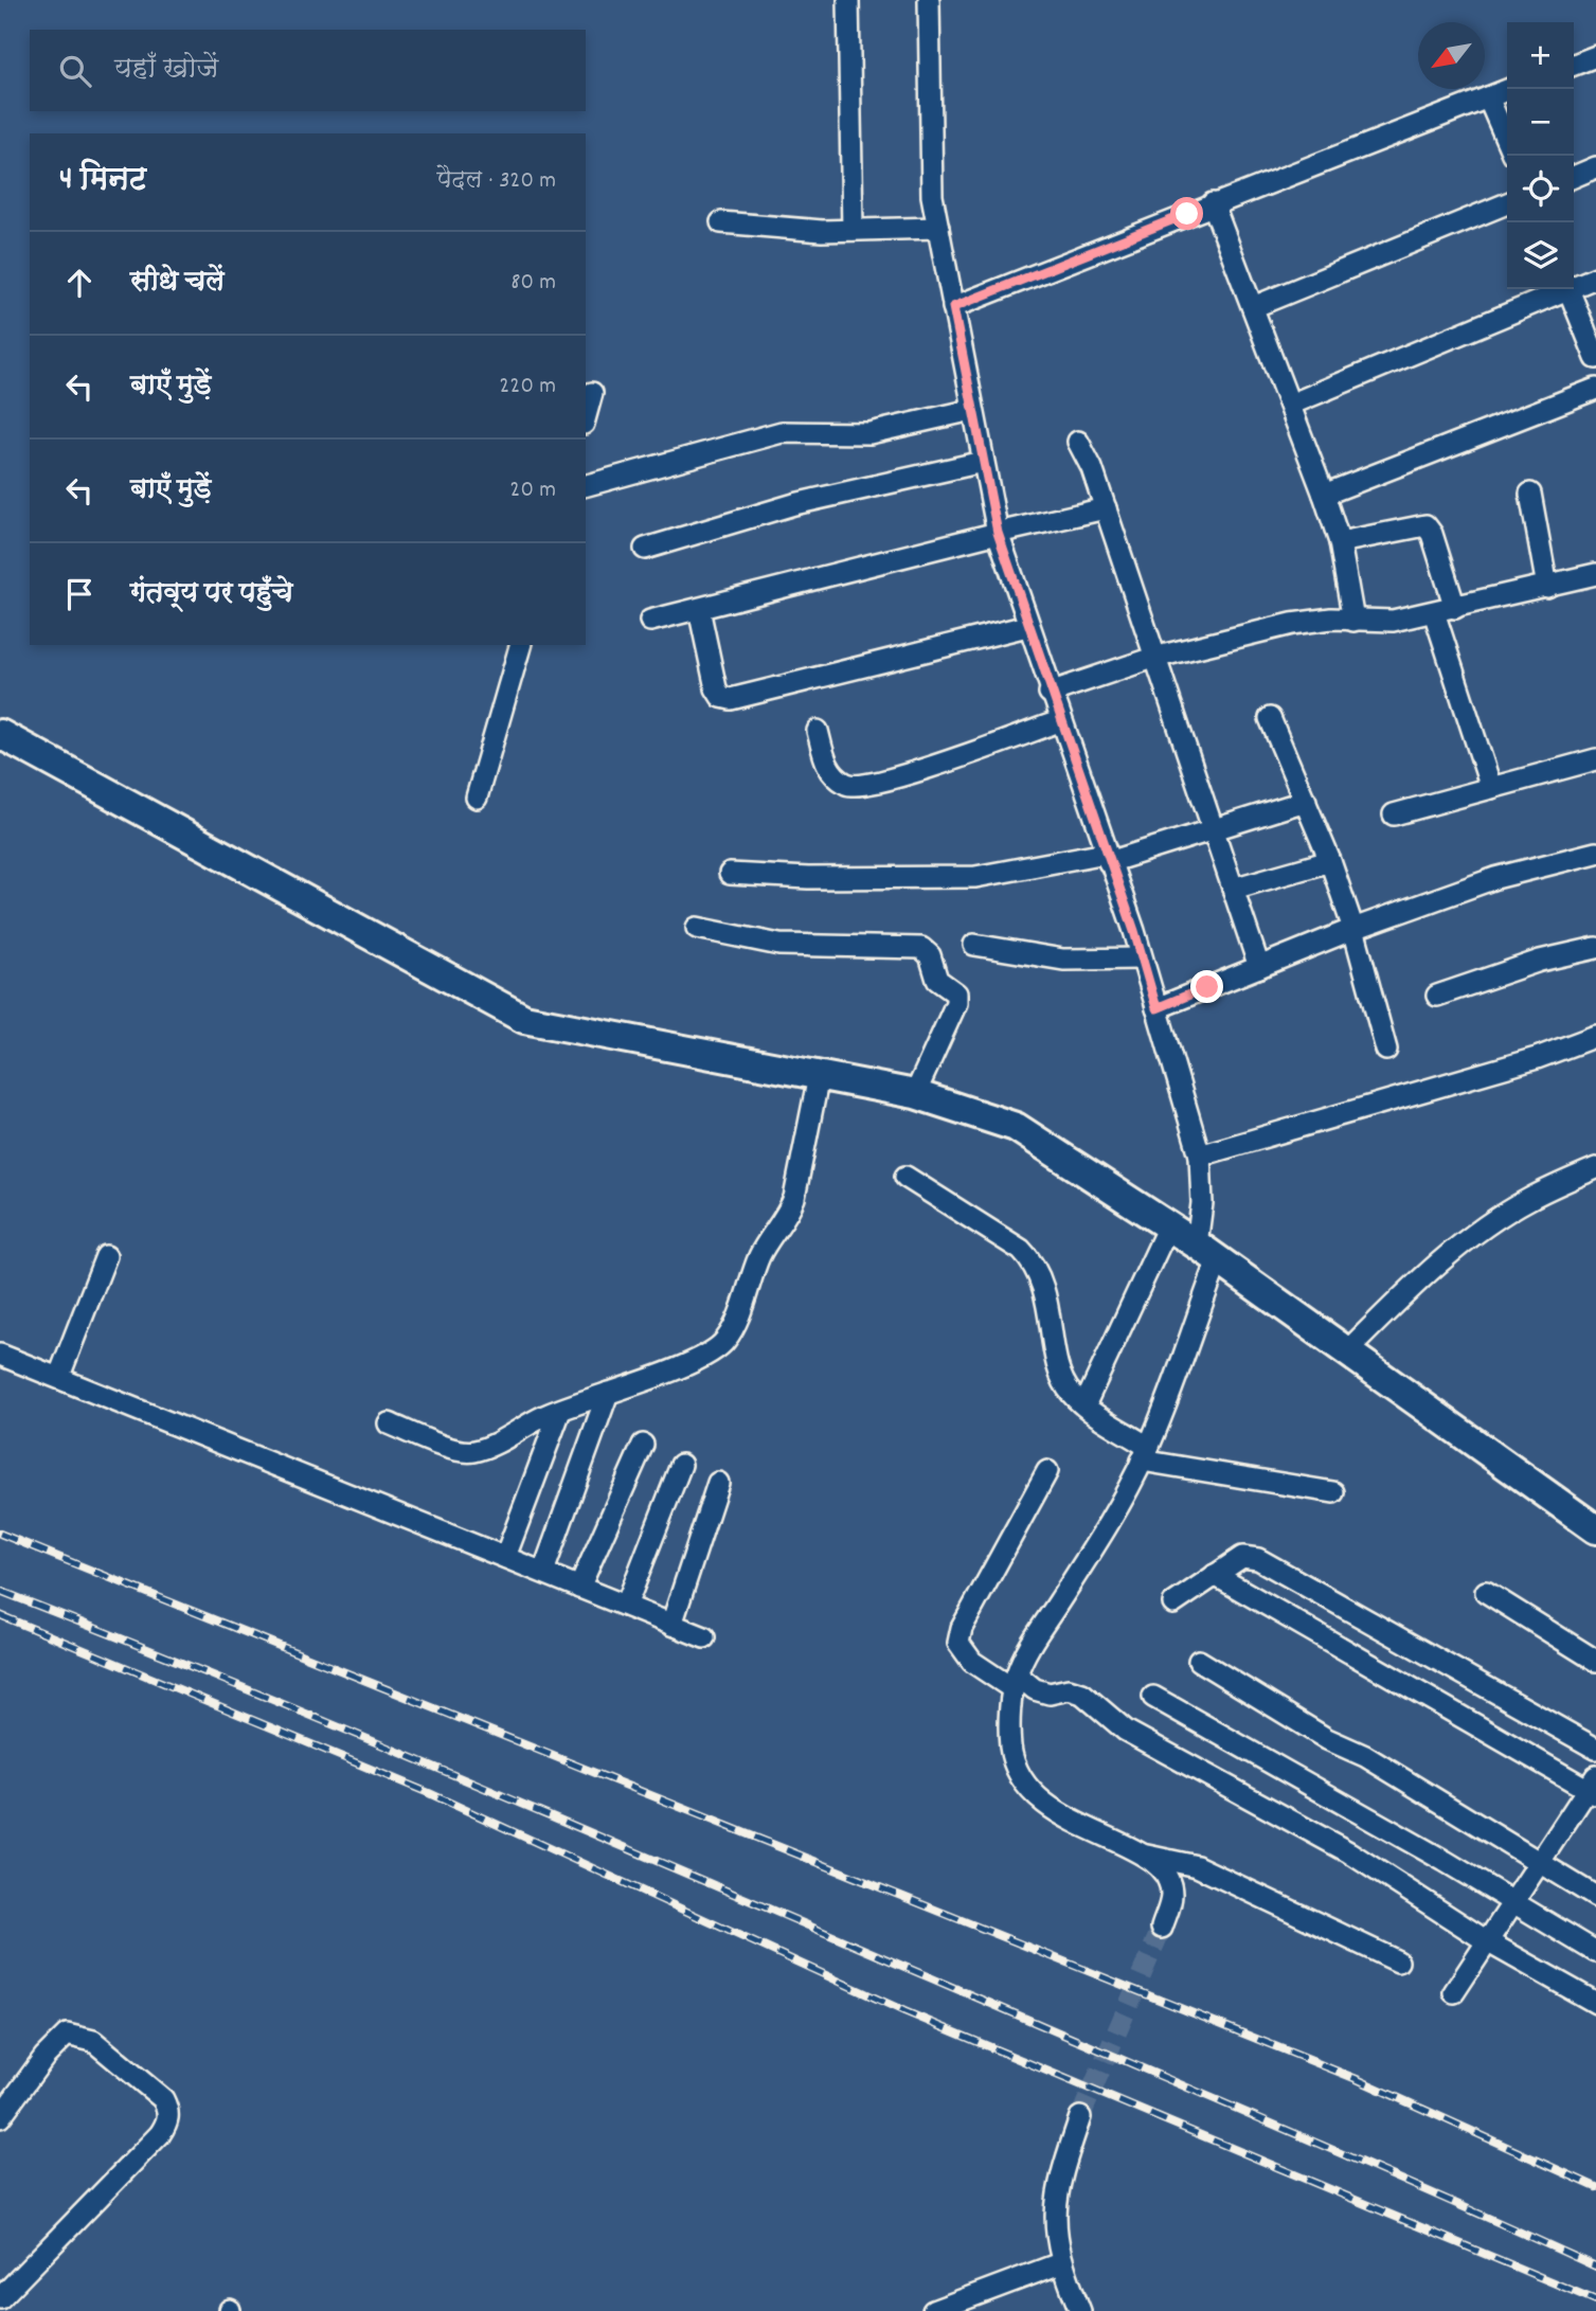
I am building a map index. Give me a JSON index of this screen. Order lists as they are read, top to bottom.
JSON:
{
  "north": "bottom left",
  "page": {
    "map_buttons": ["+", "−"],
    "search": "यहाँ खोजें",
    "heading": ["4 मिनट", "पैदल · 320 m"],
    "list": [
      ["सीधे चलें", "80 m"],
      ["बाएँ मुड़ें", "220 m"],
      ["बाएँ मुड़ें", "20 m"],
      "गंतव्य पर पहुँचे"
    ]
  }
}
